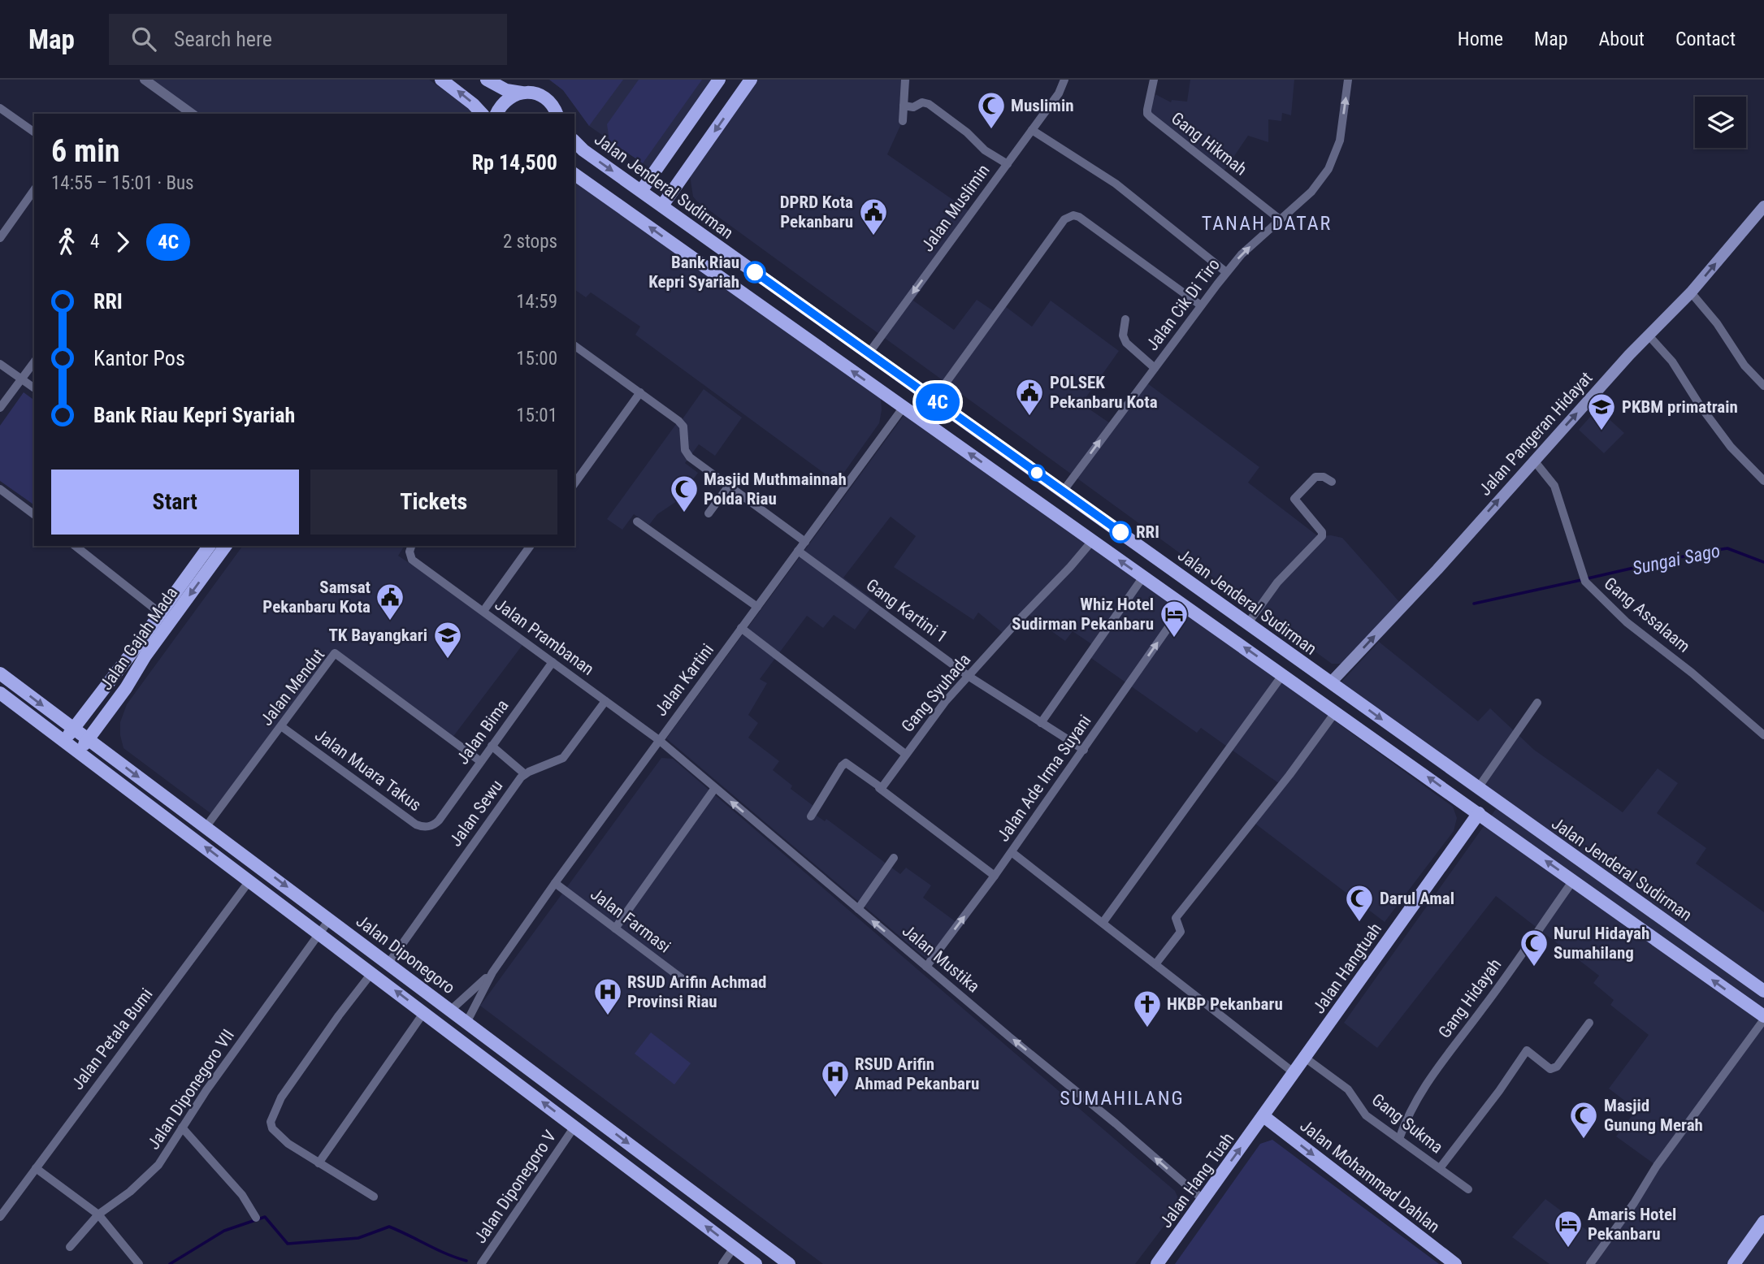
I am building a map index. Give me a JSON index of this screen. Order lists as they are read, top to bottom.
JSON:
{
  "streets": {
    "main road": [
      "Jalan Jenderal Sudirman",
      "Jalan Pangeran Hidayat",
      "Jalan Gajah Mada",
      "Jalan Diponegoro",
      "Jalan Hangtuah",
      "Jalan Mohammad Dahlan",
      "Jalan Hang Tuah"
    ],
    "street": [
      "Gang Hikmah",
      "Jalan Muslimin",
      "Jalan Cik Di Tiro",
      "Gang Kartini 1",
      "Gang Assalaam",
      "Jalan Prambanan",
      "Jalan Kartini",
      "Jalan Mendut",
      "Gang Syuhada",
      "Jalan Bima",
      "Jalan Muara Takus",
      "Jalan Ade Irma Suyani",
      "Jalan Sewu",
      "Jalan Farmasi",
      "Jalan Mustika",
      "Gang Hidayah",
      "Jalan Petala Bumi",
      "Jalan Diponegoro VII",
      "Gang Sukma",
      "Jalan Diponegoro V"
    ]
  },
  "crossings": [
    ["Gang Hikmah", "Jalan Cik Di Tiro"],
    ["Jalan Jenderal Sudirman", "Jalan Muslimin"],
    ["Jalan Jenderal Sudirman", "Jalan Cik Di Tiro"],
    ["Jalan Jenderal Sudirman", "Jalan Pangeran Hidayat"],
    ["Jalan Pangeran Hidayat", "Gang Assalaam"],
    ["Gang Kartini 1", "Jalan Kartini"],
    ["Gang Kartini 1", "Gang Syuhada"],
    ["Gang Kartini 1", "Jalan Ade Irma Suyani"],
    ["Jalan Prambanan", "Jalan Kartini"],
    ["Jalan Prambanan", "Jalan Bima"],
    ["Jalan Prambanan", "Jalan Sewu"],
    ["Jalan Prambanan", "Jalan Mustika"],
    ["Jalan Gajah Mada", "Jalan Diponegoro"],
    ["Jalan Kartini", "Jalan Farmasi"],
    ["Jalan Kartini", "Jalan Diponegoro"],
    ["Jalan Kartini", "Jalan Mustika"],
    ["Jalan Mendut", "Jalan Bima"],
    ["Jalan Mendut", "Jalan Muara Takus"],
    ["Jalan Mendut", "Jalan Diponegoro"],
    ["Jalan Bima", "Jalan Muara Takus"],
    ["Jalan Ade Irma Suyani", "Jalan Mustika"],
    ["Jalan Sewu", "Jalan Diponegoro"],
    ["Jalan Diponegoro", "Jalan Petala Bumi"],
    ["Jalan Diponegoro", "Jalan Diponegoro VII"],
    ["Jalan Diponegoro", "Jalan Diponegoro V"],
    ["Jalan Mustika", "Jalan Hang Tuah"],
    ["Jalan Hangtuah", "Gang Sukma"],
    ["Jalan Hangtuah", "Jalan Mohammad Dahlan"],
    ["Jalan Hangtuah", "Jalan Hang Tuah"],
    ["Gang Hidayah", "Gang Sukma"],
    ["Jalan Mohammad Dahlan", "Jalan Hang Tuah"]
  ],
  "one_way": [
    "Jalan Muslimin",
    "Jalan Cik Di Tiro",
    "Jalan Pangeran Hidayat",
    "Jalan Mustika",
    "Jalan Mohammad Dahlan",
    "Jalan Hang Tuah"
  ],
  "districts": ["TANAH DATAR", "SUMAHILANG"],
  "water": ["Sungai Sago"],
  "places": {
    "mosque": [
      "Muslimin",
      "Masjid Muthmainnah Polda Riau",
      "Darul Amal",
      "Nurul Hidayah Sumahilang",
      "Masjid Gunung Merah"
    ],
    "public building": ["DPRD Kota Pekanbaru", "POLSEK Pekanbaru Kota", "Samsat Pekanbaru Kota"],
    "other": ["Bank Riau Kepri Syariah", "RRI"],
    "school or university": ["PKBM primatrain", "TK Bayangkari"],
    "hotel": ["Whiz Hotel Sudirman Pekanbaru", "Amaris Hotel Pekanbaru"],
    "hospital": ["RSUD Arifin Achmad Provinsi Riau", "RSUD Arifin Ahmad Pekanbaru"],
    "church": ["HKBP Pekanbaru"]
  },
  "lines": ["bus line 4C"],
  "page": {
    "header": "Map",
    "search": "Search here",
    "nav": [
      "Home",
      "Map",
      "About",
      "Contact"
    ],
    "on_map": "4C",
    "heading": ["6 min", "14:55 – 15:01 · Bus", "Rp 14,500"],
    "legs": ["4", "4C", "2 stops"],
    "list": [
      {
        "name": "RRI",
        "value": "14:59"
      },
      {
        "name": "Kantor Pos",
        "value": "15:00"
      },
      {
        "name": "Bank Riau Kepri Syariah",
        "value": "15:01"
      }
    ],
    "buttons": ["Start", "Tickets"]
  }
}
